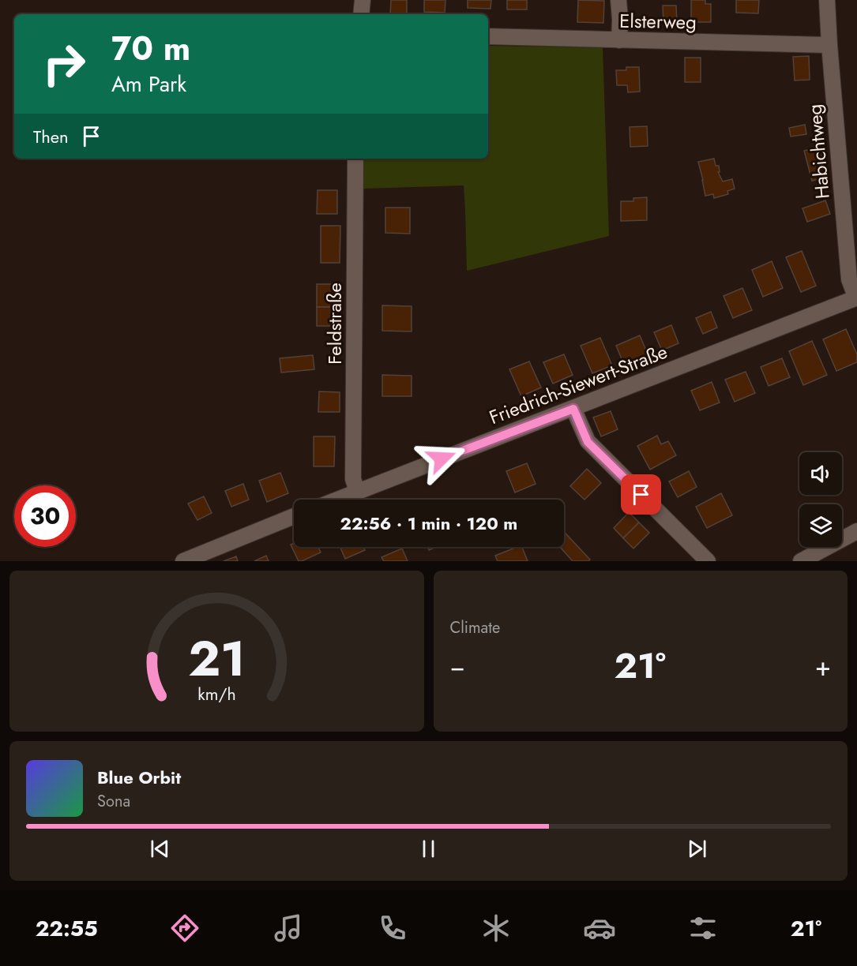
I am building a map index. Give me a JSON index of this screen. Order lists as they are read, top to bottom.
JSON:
{
  "streets": {
    "street": [
      "Elsterweg",
      "Habichtweg",
      "Feldstraße",
      "Friedrich-Siewert-Straße"
    ]
  },
  "crossings": [
    ["Elsterweg", "Habichtweg"],
    ["Habichtweg", "Friedrich-Siewert-Straße"],
    ["Feldstraße", "Friedrich-Siewert-Straße"]
  ],
  "page": {
    "turn": ["70 m", "Am Park"],
    "then": "Then",
    "limit": "30",
    "trip": "22:56 · 1 min · 120 m",
    "tile": "Climate",
    "heat": ["−", "21°", "+"],
    "song": ["Blue Orbit", "Sona"],
    "tabs": ["22:55", "21°"],
    "gauge": ["21", "km/h"]
  }
}
